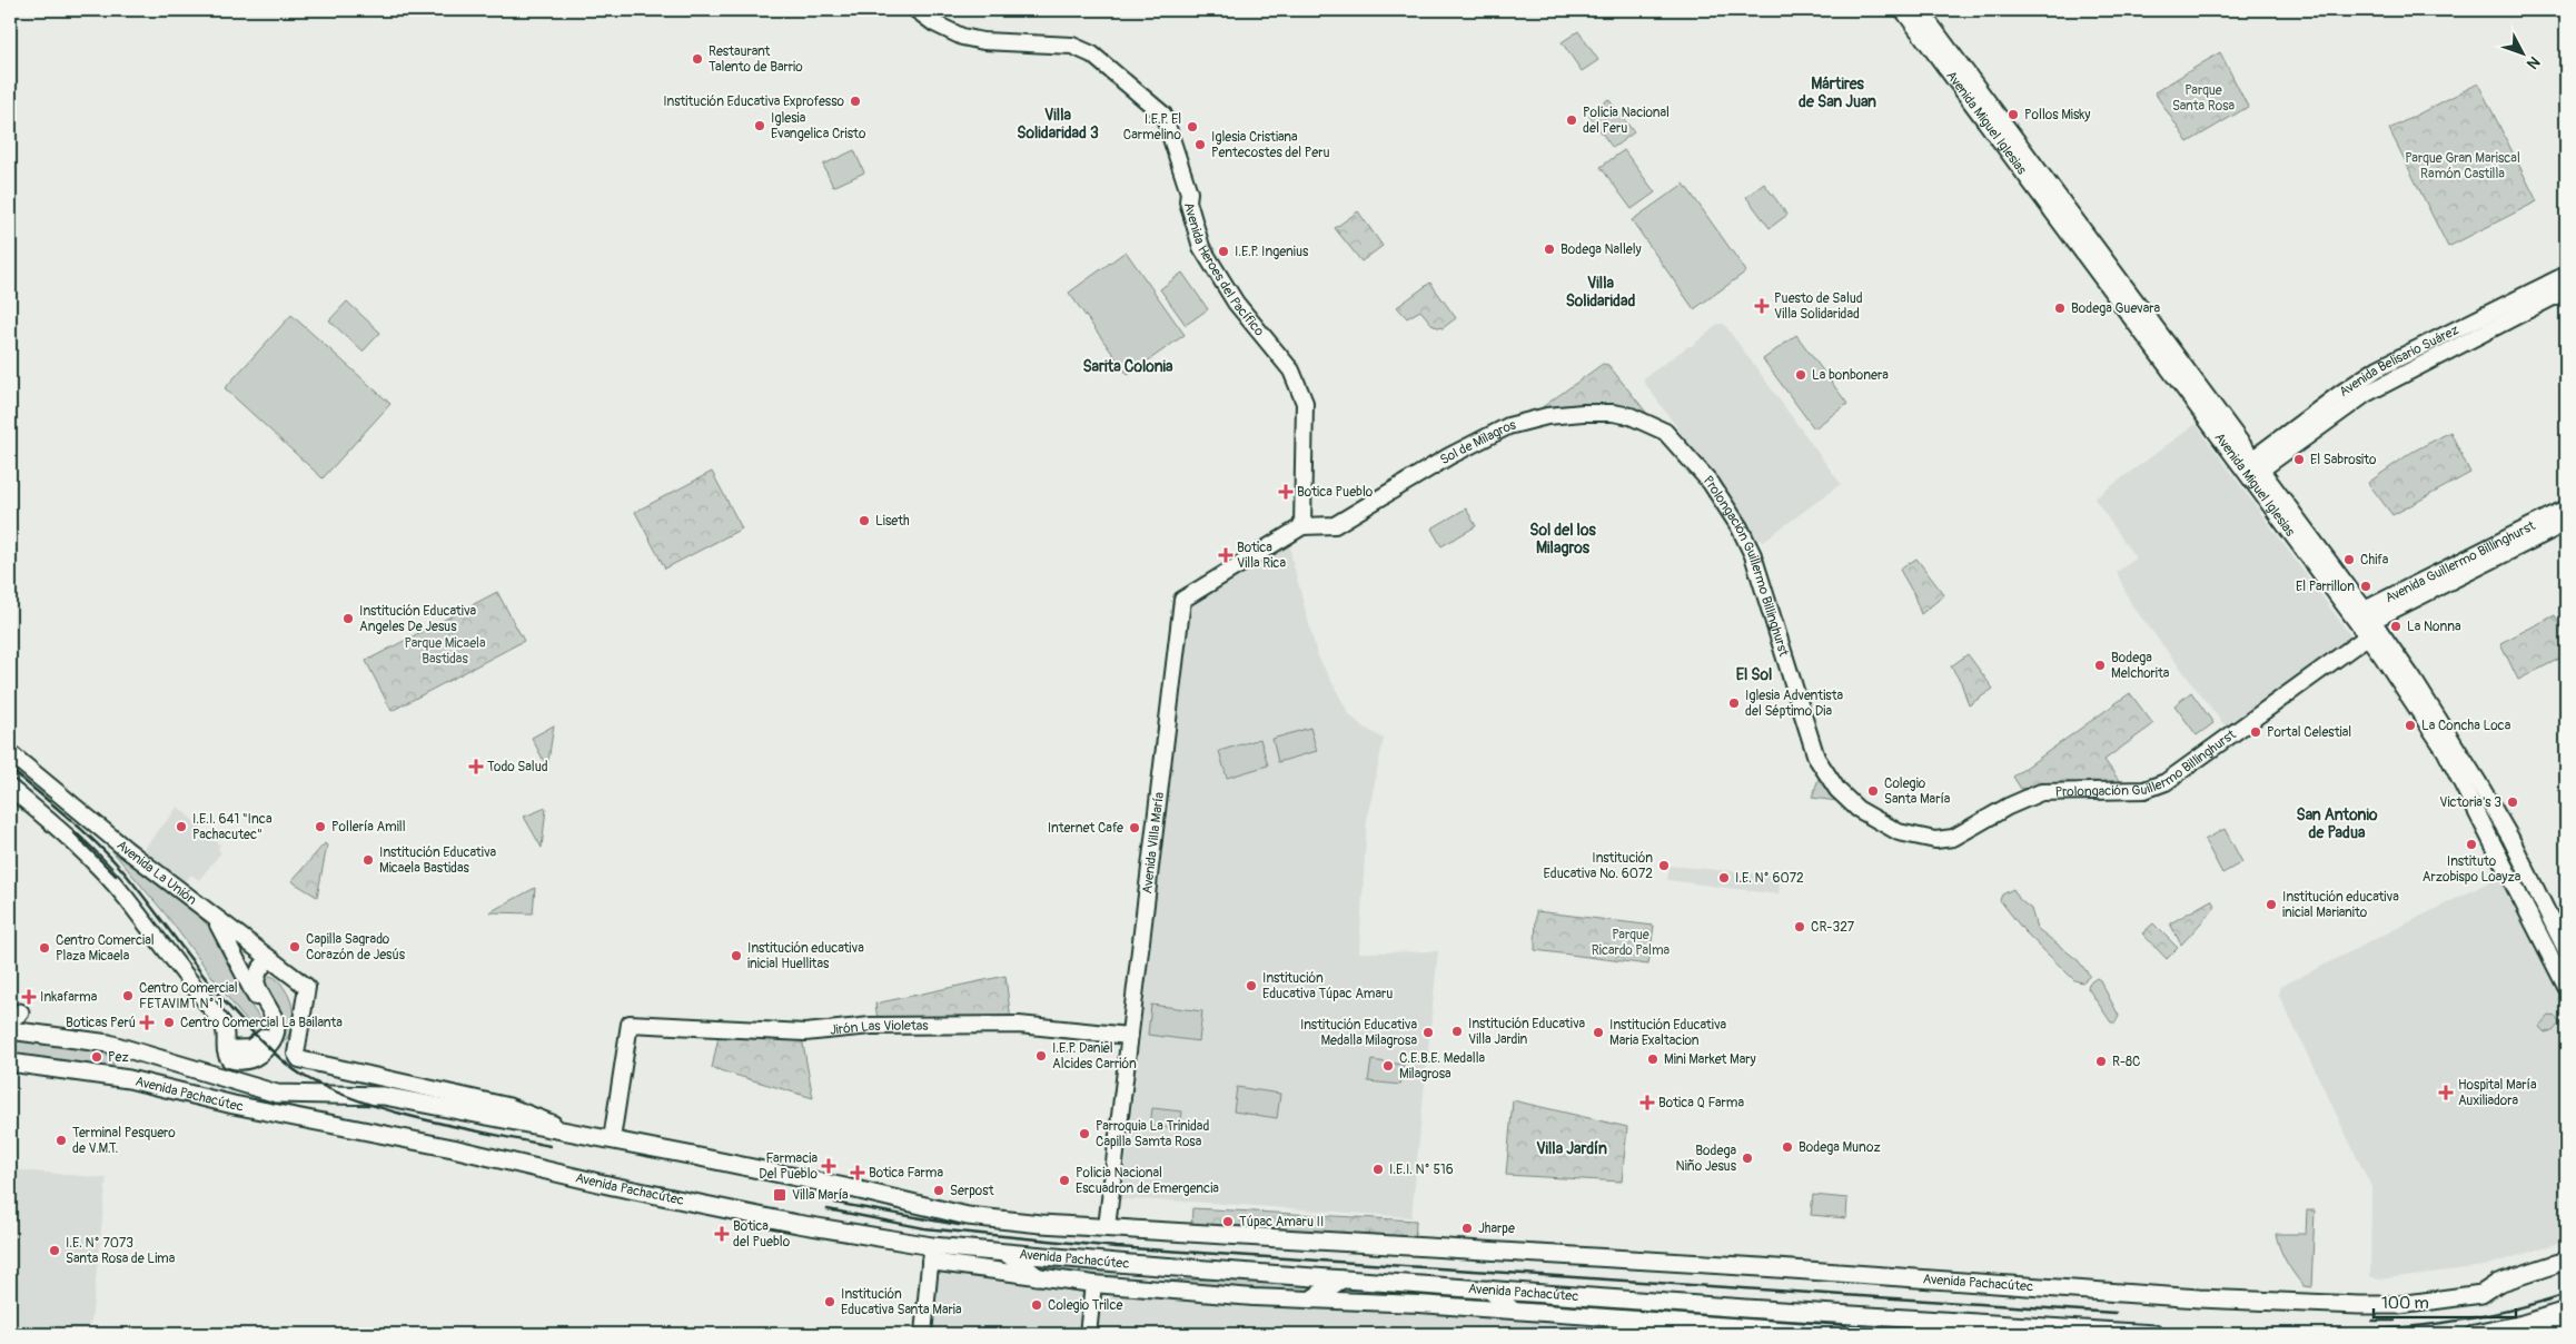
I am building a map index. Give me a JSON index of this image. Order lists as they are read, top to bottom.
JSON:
{
  "streets": {
    "main road": ["Avenida Pachacútec"],
    "street": [
      "Avenida Miguel Iglesias",
      "Avenida Heroes del Pacífico",
      "Avenida Belisario Suárez",
      "Sol de Milagros",
      "Avenida Guillermo Billinghurst",
      "Prolongación Guillermo Billinghurst",
      "Avenida Villa María",
      "Avenida La Unión",
      "Jirón Las Violetas"
    ]
  },
  "crossings": [
    ["Avenida Miguel Iglesias", "Avenida Belisario Suárez"],
    ["Avenida Miguel Iglesias", "Avenida Guillermo Billinghurst"],
    ["Avenida Miguel Iglesias", "Prolongación Guillermo Billinghurst"],
    ["Avenida Heroes del Pacífico", "Sol de Milagros"],
    ["Avenida Heroes del Pacífico", "Avenida Villa María"],
    ["Sol de Milagros", "Prolongación Guillermo Billinghurst"],
    ["Sol de Milagros", "Avenida Villa María"],
    ["Avenida Guillermo Billinghurst", "Prolongación Guillermo Billinghurst"],
    ["Avenida Villa María", "Jirón Las Violetas"],
    ["Avenida Villa María", "Avenida Pachacútec"],
    ["Jirón Las Violetas", "Avenida Pachacútec"]
  ],
  "districts": [
    "Mártires de San Juan",
    "Villa Solidaridad 3",
    "Villa Solidaridad",
    "Sarita Colonia",
    "Sol del los Milagros",
    "El Sol",
    "San Antonio de Padua",
    "Villa Jardín"
  ],
  "parks": [
    "Parque Santa Rosa",
    "Parque Gran Mariscal Ramón Castilla",
    "Parque Micaela Bastidas",
    "Parque Ricardo Palma"
  ],
  "places": {
    "other": [
      "Restaurant Talento de Barrio",
      "Institución Educativa Exprofesso",
      "Pollos Misky",
      "Policia Nacional del Peru",
      "Iglesia Evangelica Cristo",
      "I.E.P. El Carmelino",
      "Iglesia Cristiana Pentecostes del Peru",
      "Bodega Nallely",
      "I.E.P. Ingenius",
      "Bodega Guevara",
      "La bonbonera",
      "El Sabrosito",
      "Liseth",
      "Chifa",
      "El Parrillon",
      "Institución Educativa Angeles De Jesus",
      "La Nonna",
      "Bodega Melchorita",
      "Iglesia Adventista del Séptimo Dia",
      "La Concha Loca",
      "Portal Celestial",
      "Colegio Santa María",
      "Victoria's 3",
      "I.E.I. 641 \"Inca Pachacutec\"",
      "Pollería Amill",
      "Internet Cafe",
      "Instituto Arzobispo Loayza",
      "Institución Educativa Micaela Bastidas",
      "Institución Educativa No. 6072",
      "I.E. N° 6072",
      "Institución educativa inicial Marianito",
      "CR-327",
      "Capilla Sagrado Corazón de Jesús",
      "Centro Comercial Plaza Micaela",
      "Institución educativa inicial Huellitas",
      "Institución Educativa Túpac Amaru",
      "Centro Comercial FETAVIMT N° 1",
      "Centro Comercial La Bailanta",
      "Institución Educativa Villa Jardin",
      "Institución Educativa Medalla Milagrosa",
      "Institución Educativa Maria Exaltacion",
      "I.E.P. Daniel Alcides Carrión",
      "Pez",
      "Mini Market Mary",
      "R-8C",
      "C.E.B.E. Medalla Milagrosa",
      "Parroquia La Trinidad Capilla Samta Rosa",
      "Terminal Pesquero de V.M.T.",
      "Bodega Munoz",
      "Bodega Niño Jesus",
      "I.E.I. N° 516",
      "Policia Nacional Escuadron de Emergencia",
      "Serpost",
      "Túpac Amaru II",
      "Jharpe",
      "I.E. N° 7073 Santa Rosa de Lima",
      "Institución Educativa Santa Maria",
      "Colegio Trilce"
    ],
    "health": [
      "Puesto de Salud Villa Solidaridad",
      "Botica Pueblo",
      "Botica Villa Rica",
      "Todo Salud",
      "Inkafarma",
      "Boticas Perú",
      "Hospital María Auxiliadora",
      "Botica Q Farma",
      "Farmacia Del Pueblo",
      "Botica Farma",
      "Botica del Pueblo"
    ],
    "transit": ["Villa María"]
  },
  "scale_bar": "100 m",
  "north": "bottom right"
}
